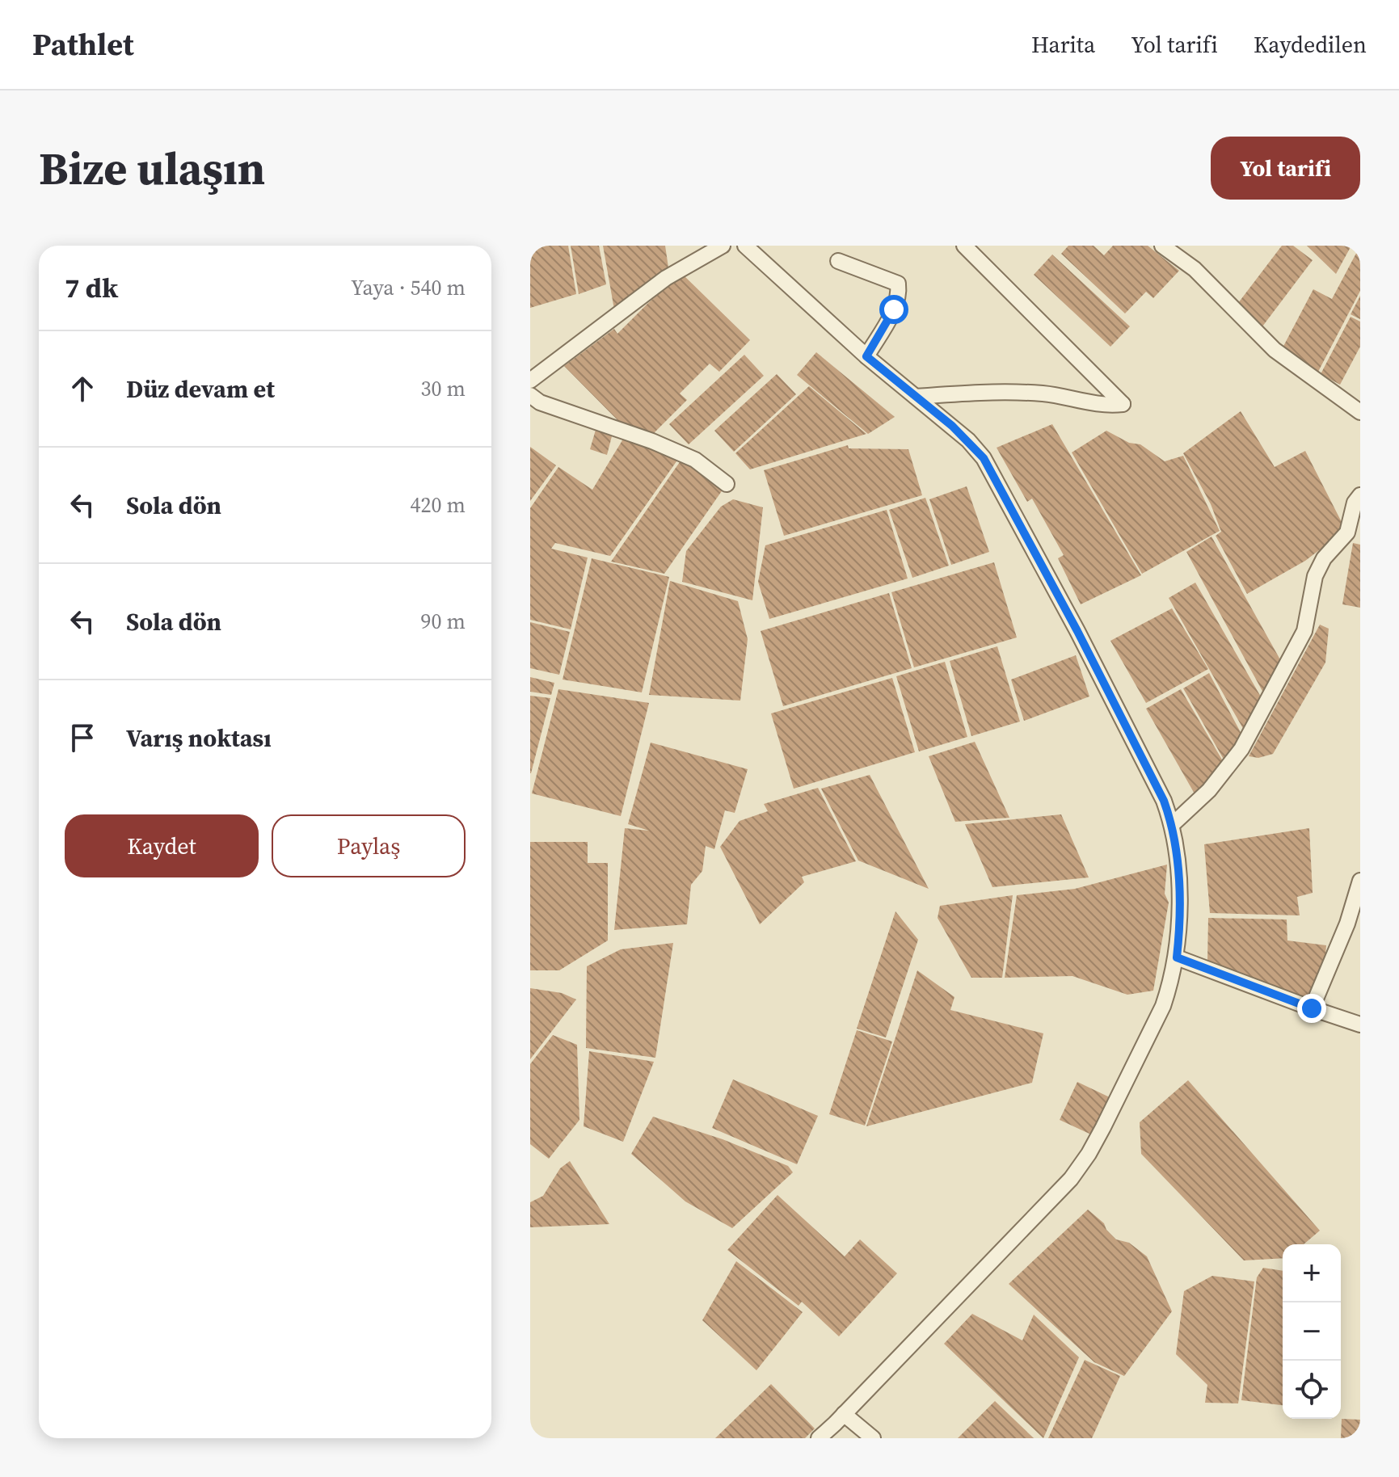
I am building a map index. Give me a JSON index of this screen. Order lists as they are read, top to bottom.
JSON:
{
  "page": {
    "header": "Pathlet",
    "nav": ["Harita", "Yol tarifi", "Kaydedilen"],
    "buttons": [
      "Yol tarifi",
      ["Kaydet", "Paylaş"]
    ],
    "title": "Bize ulaşın",
    "heading": ["7 dk", "Yaya · 540 m"],
    "list": [
      ["Düz devam et", "30 m"],
      ["Sola dön", "420 m"],
      ["Sola dön", "90 m"],
      "Varış noktası"
    ],
    "map_buttons": ["+", "−"]
  }
}
